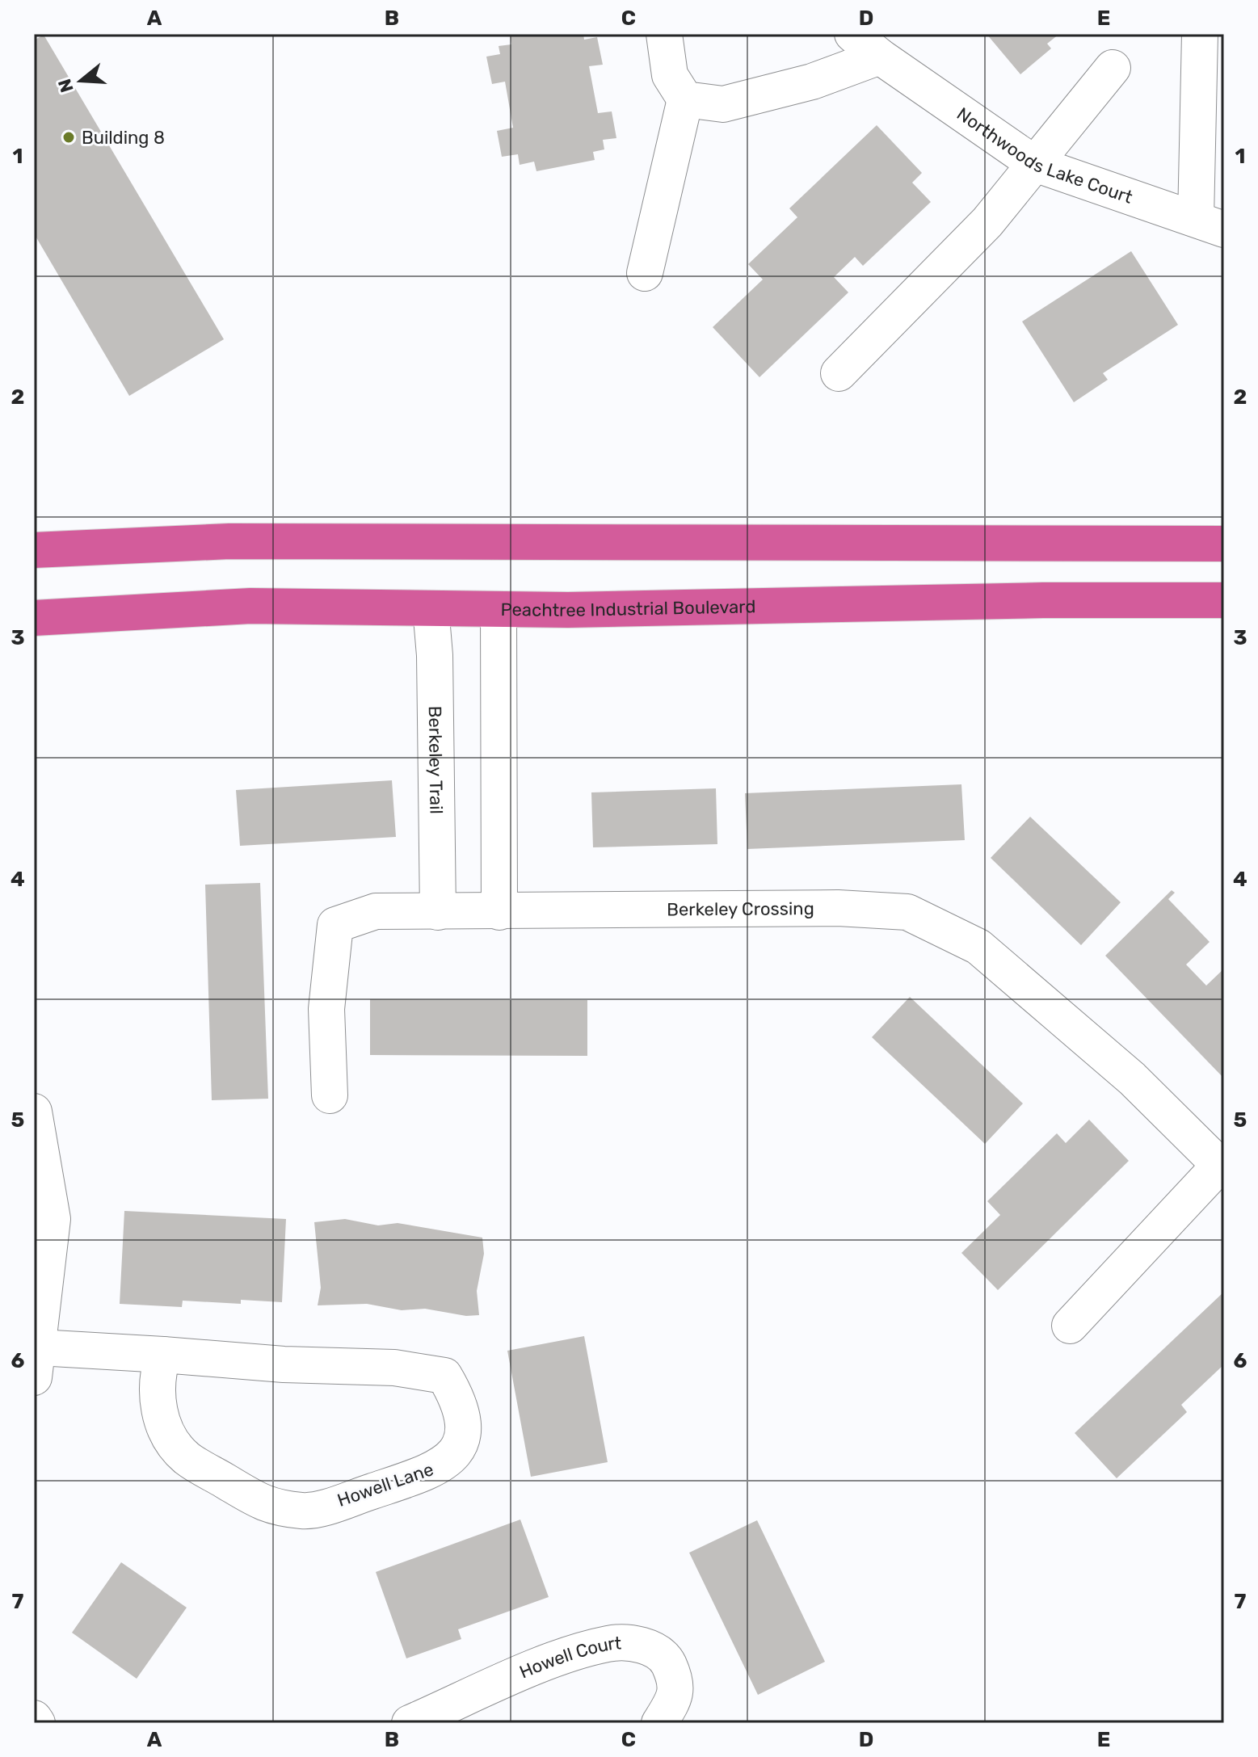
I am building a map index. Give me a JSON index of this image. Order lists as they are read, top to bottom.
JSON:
{
  "streets": {
    "highway": ["Peachtree Industrial Boulevard"],
    "street": [
      "Northwoods Lake Court",
      "Berkeley Trail",
      "Berkeley Crossing",
      "Howell Lane",
      "Howell Court"
    ]
  },
  "crossings": [
    ["Peachtree Industrial Boulevard", "Berkeley Trail"],
    ["Berkeley Trail", "Berkeley Crossing"]
  ],
  "places": ["Building 8"],
  "north": "left",
  "grid": {
    "columns": [
      "A",
      "B",
      "C",
      "D",
      "E"
    ],
    "rows": [
      "1",
      "2",
      "3",
      "4",
      "5",
      "6",
      "7"
    ]
  }
}
